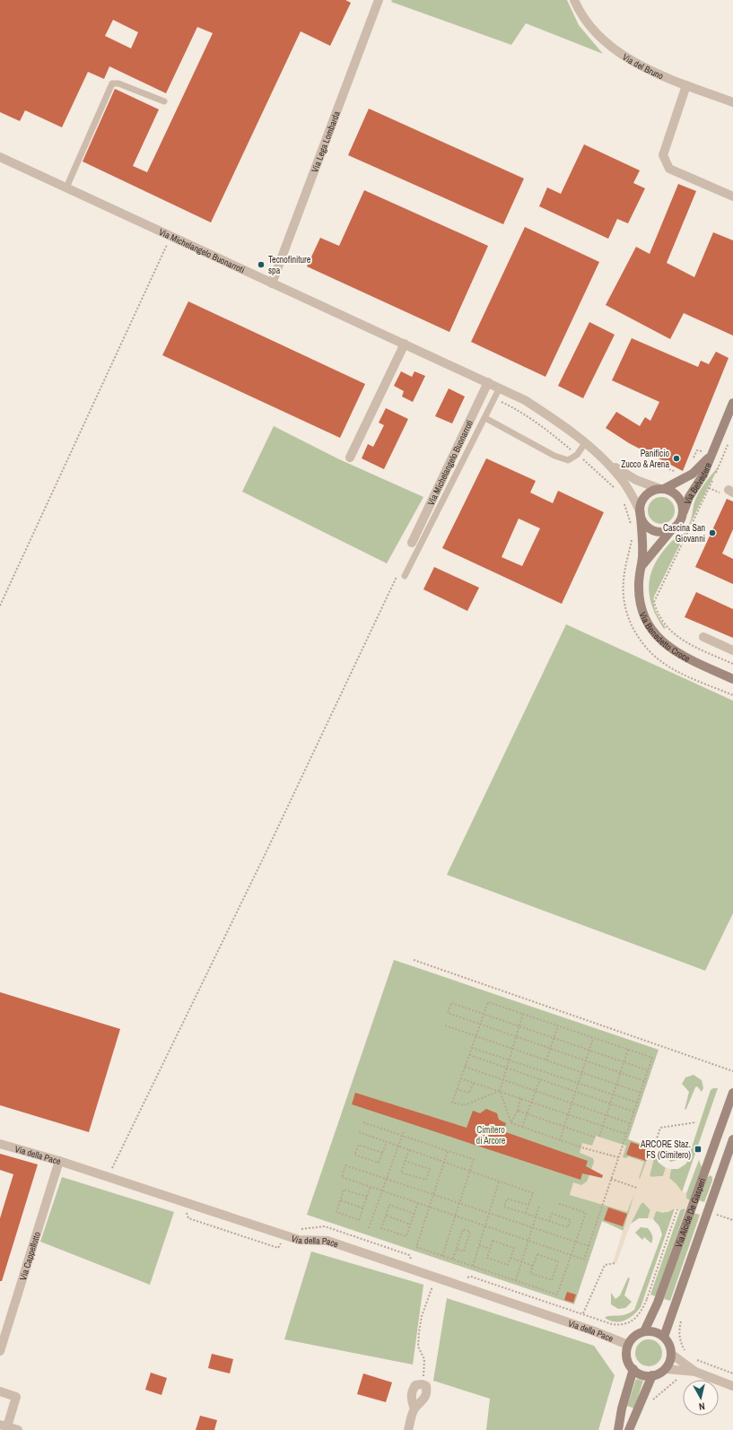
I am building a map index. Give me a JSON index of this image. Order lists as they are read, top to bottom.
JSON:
{
  "streets": {
    "street": [
      "Via del Bruno",
      "Via Lega Lombarda",
      "Via Michelangelo Buonarroti",
      "Via Belvedere",
      "Via Benedetto Croce",
      "Via della Pace",
      "Via Alcide De Gasperi",
      "Via Cappellotto"
    ]
  },
  "crossings": [
    ["Via Lega Lombarda", "Via Michelangelo Buonarroti"],
    ["Via Michelangelo Buonarroti", "Via Belvedere"],
    ["Via Michelangelo Buonarroti", "Via Benedetto Croce"],
    ["Via Belvedere", "Via Benedetto Croce"],
    ["Via della Pace", "Via Alcide De Gasperi"],
    ["Via della Pace", "Via Cappellotto"]
  ],
  "parks": ["Cimitero di Arcore"],
  "places": {
    "other": ["Tecnofiniture spa", "Panificio Zucco & Arena", "Cascina San Giovanni"],
    "transit": ["ARCORE Staz. FS (Cimitero)"]
  },
  "north": "bottom"
}
